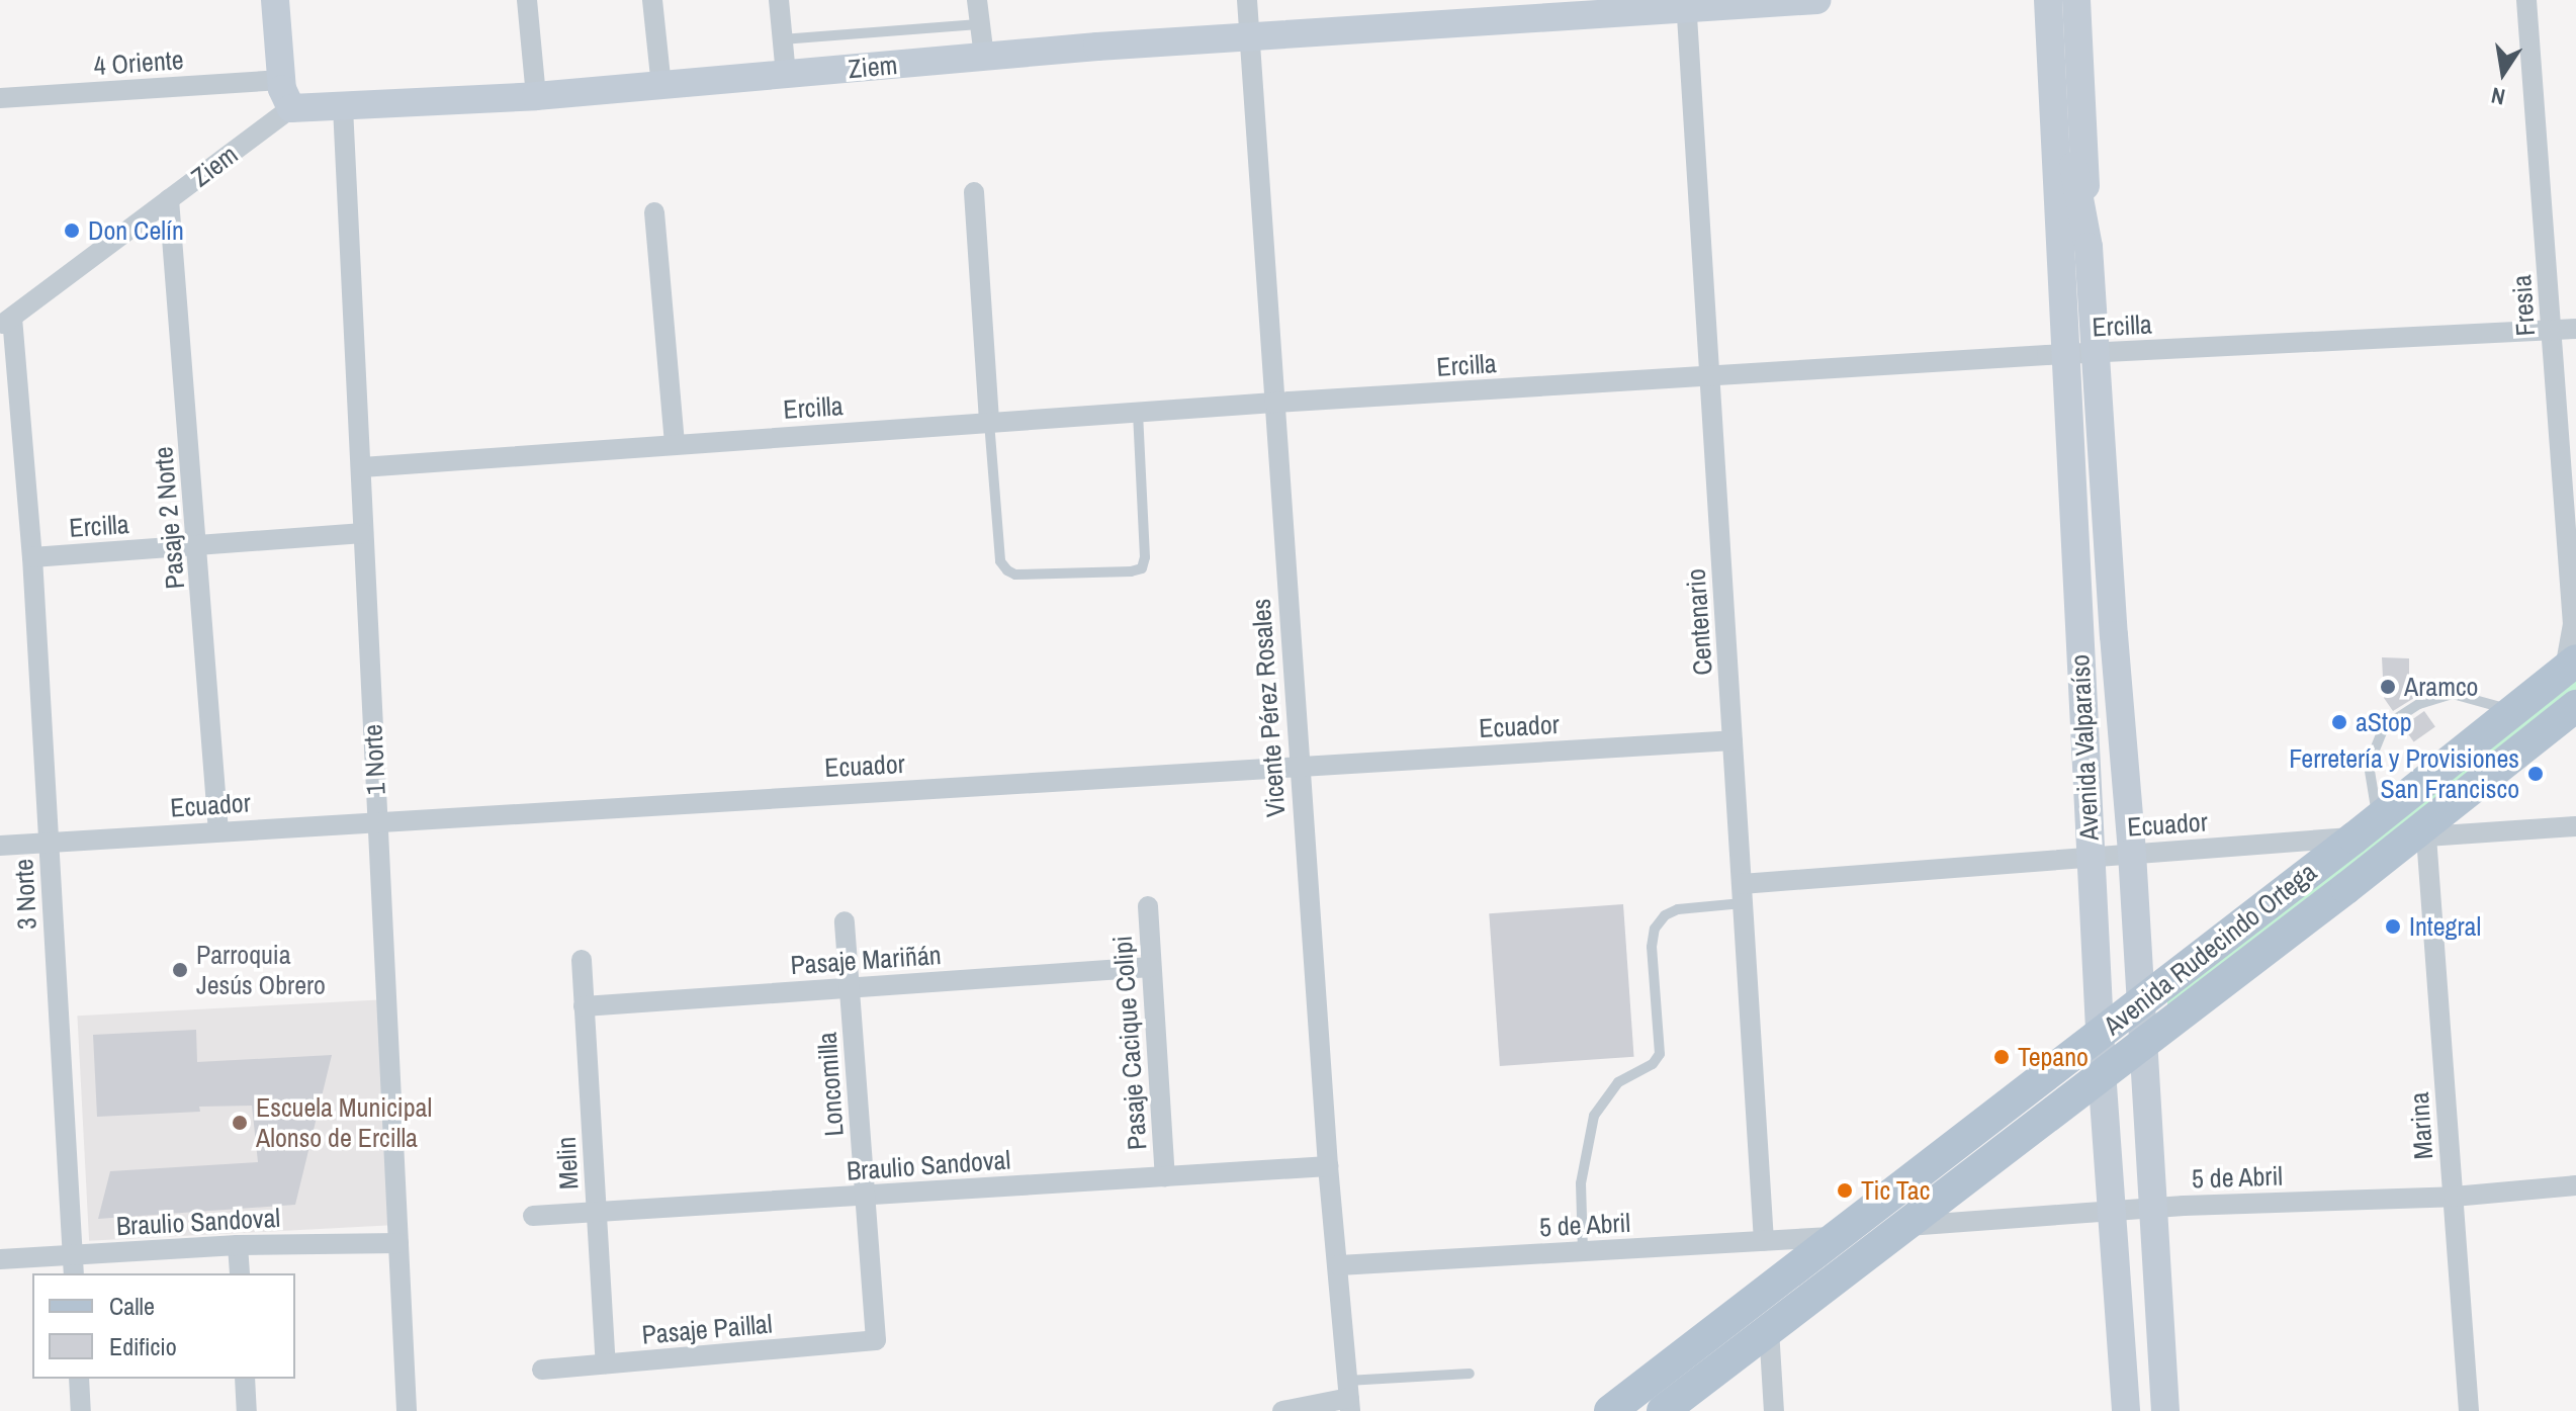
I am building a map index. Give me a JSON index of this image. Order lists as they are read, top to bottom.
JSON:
{
  "streets": {
    "main road": ["Avenida Rudecindo Ortega"],
    "street": [
      "4 Oriente",
      "Ziem",
      "Fresia",
      "Ercilla",
      "Pasaje 2 Norte",
      "Centenario",
      "Vicente Pérez Rosales",
      "Ecuador",
      "Avenida Valparaíso",
      "1 Norte",
      "3 Norte",
      "Pasaje Mariñán",
      "Pasaje Cacique Colipi",
      "Loncomilla",
      "Marina",
      "Melin",
      "Braulio Sandoval",
      "5 de Abril",
      "Pasaje Paillal"
    ]
  },
  "crossings": [
    ["Ziem", "Pasaje 2 Norte"],
    ["Ziem", "Centenario"],
    ["Ziem", "Vicente Pérez Rosales"],
    ["Ziem", "1 Norte"],
    ["Ziem", "3 Norte"],
    ["Fresia", "Ercilla"],
    ["Fresia", "Avenida Rudecindo Ortega"],
    ["Ercilla", "Pasaje 2 Norte"],
    ["Ercilla", "Centenario"],
    ["Ercilla", "Vicente Pérez Rosales"],
    ["Ercilla", "Avenida Valparaíso"],
    ["Ercilla", "1 Norte"],
    ["Ercilla", "3 Norte"],
    ["Pasaje 2 Norte", "Ecuador"],
    ["Centenario", "Ecuador"],
    ["Centenario", "5 de Abril"],
    ["Vicente Pérez Rosales", "Ecuador"],
    ["Vicente Pérez Rosales", "Braulio Sandoval"],
    ["Vicente Pérez Rosales", "5 de Abril"],
    ["Ecuador", "Avenida Valparaíso"],
    ["Ecuador", "1 Norte"],
    ["Ecuador", "3 Norte"],
    ["Ecuador", "Avenida Rudecindo Ortega"],
    ["Avenida Valparaíso", "Avenida Rudecindo Ortega"],
    ["Avenida Valparaíso", "5 de Abril"],
    ["1 Norte", "Braulio Sandoval"],
    ["3 Norte", "Braulio Sandoval"],
    ["Avenida Rudecindo Ortega", "Marina"],
    ["Avenida Rudecindo Ortega", "5 de Abril"],
    ["Pasaje Mariñán", "Pasaje Cacique Colipi"],
    ["Pasaje Mariñán", "Loncomilla"],
    ["Pasaje Mariñán", "Melin"],
    ["Pasaje Cacique Colipi", "Braulio Sandoval"],
    ["Loncomilla", "Braulio Sandoval"],
    ["Loncomilla", "Pasaje Paillal"],
    ["Marina", "5 de Abril"],
    ["Melin", "Braulio Sandoval"],
    ["Melin", "Pasaje Paillal"]
  ],
  "places": [
    "Don Celín",
    "Aramco",
    "aStop",
    "Ferretería y Provisiones San Francisco",
    "Integral",
    "Parroquia Jesús Obrero",
    "Tepano",
    "Escuela Municipal Alonso de Ercilla",
    "Tic Tac"
  ],
  "legend": ["Calle", "Edificio"],
  "north": "bottom"
}
